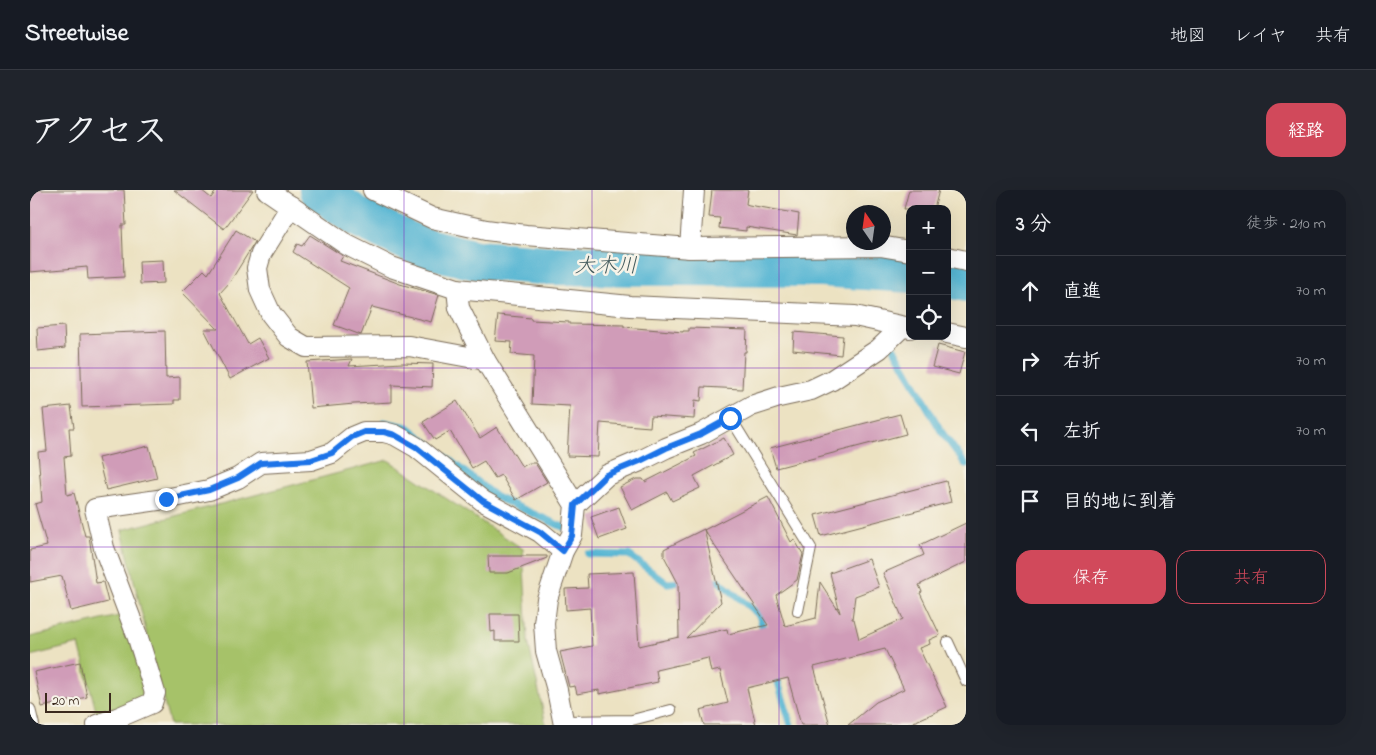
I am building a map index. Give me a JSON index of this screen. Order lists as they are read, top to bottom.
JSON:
{
  "water": ["大木川"],
  "scale_bar": "20 m",
  "north": "top",
  "page": {
    "header": "Streetwise",
    "nav": ["地図", "レイヤ", "共有"],
    "title": "アクセス",
    "buttons": [
      "経路",
      ["保存", "共有"]
    ],
    "heading": ["3 分", "徒歩 · 210 m"],
    "map_buttons": ["+", "−"],
    "list": [
      ["直進", "70 m"],
      ["右折", "70 m"],
      ["左折", "70 m"],
      "目的地に到着"
    ],
    "scale": "20 m"
  }
}
